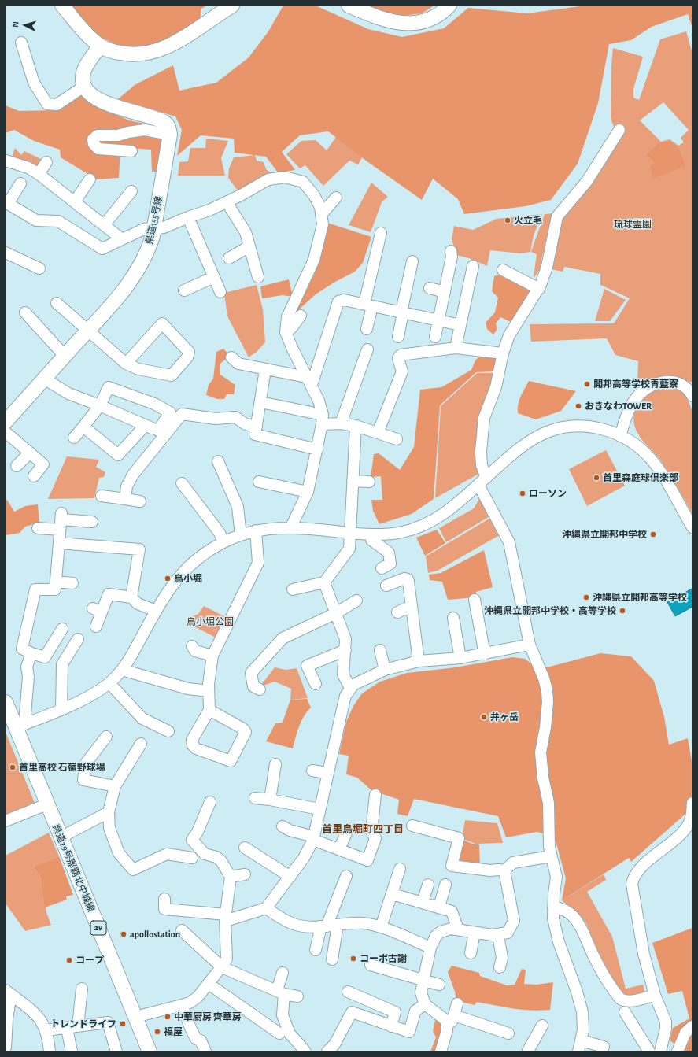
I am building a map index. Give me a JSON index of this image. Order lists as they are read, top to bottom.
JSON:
{
  "streets": {
    "main road": ["県道155号線", "県道29号那覇北中城線", "29"]
  },
  "districts": ["首里鳥堀町四丁目"],
  "parks": ["琉球霊園", "鳥小堀公園"],
  "places": [
    "火立毛",
    "開邦高等学校青藍寮",
    "おきなわTOWER",
    "首里森庭球倶楽部",
    "ローソン",
    "沖縄県立開邦中学校",
    "鳥小堀",
    "沖縄県立開邦高等学校",
    "沖縄県立開邦中学校・高等学校",
    "弁ヶ岳",
    "首里高校 石嶺野球場",
    "apollostation",
    "コーポ古謝",
    "コープ",
    "中華厨房 齊華房",
    "トレンドライフ",
    "福屋"
  ],
  "north": "left"
}
